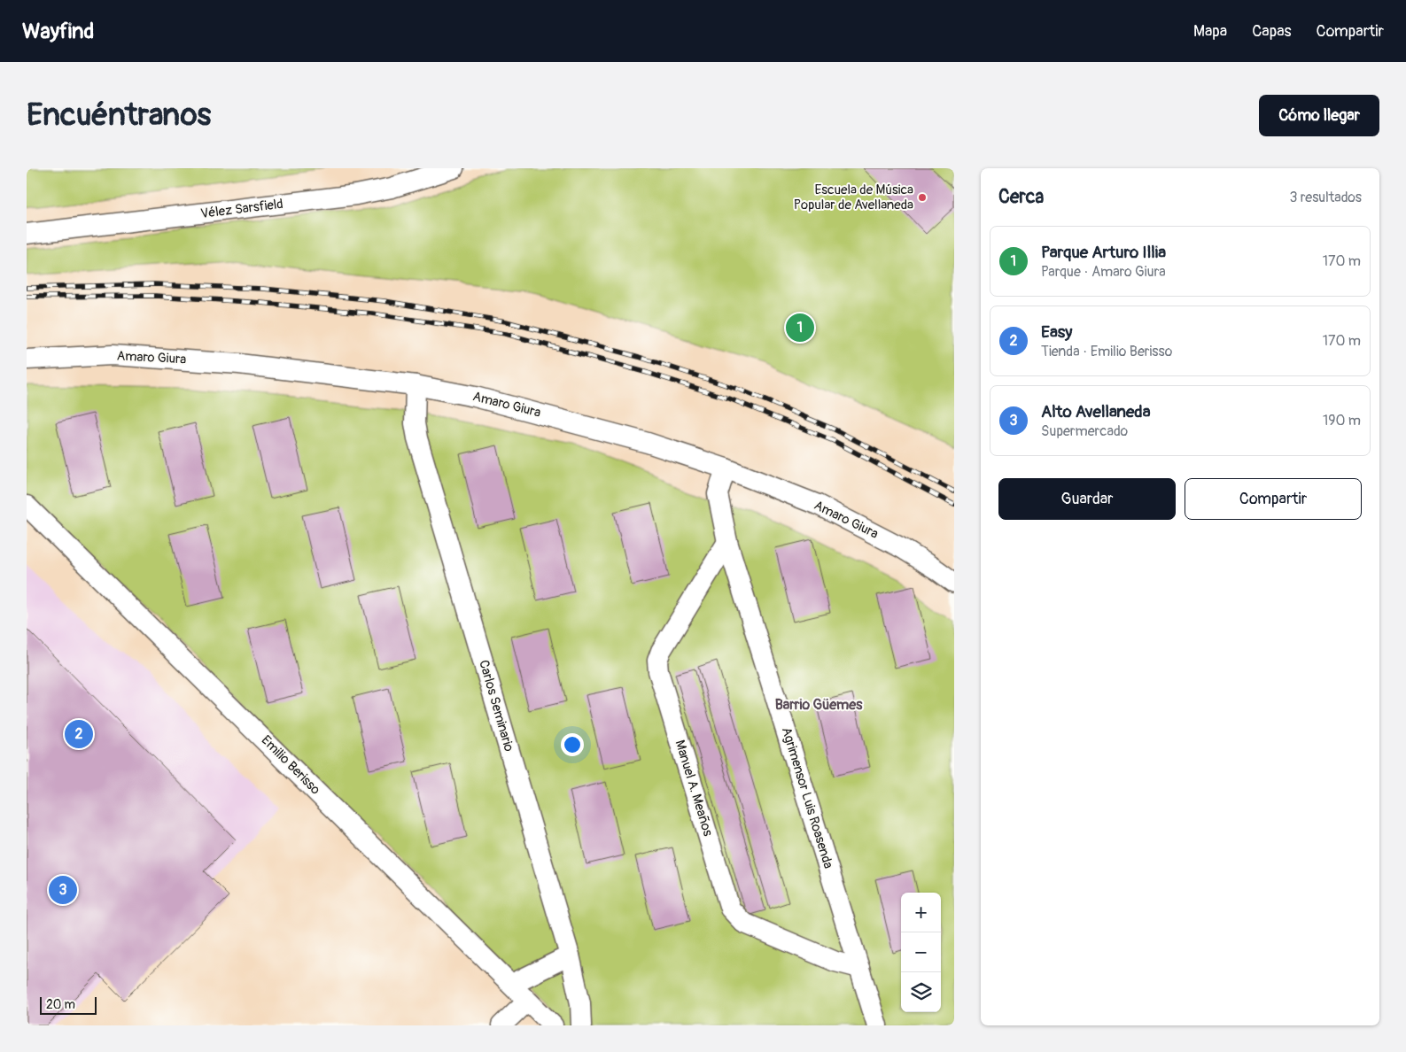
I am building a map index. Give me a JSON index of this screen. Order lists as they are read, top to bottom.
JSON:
{
  "streets": {
    "street": [
      "Vélez Sarsfield",
      "Amaro Giura",
      "Carlos Seminario",
      "Emilio Berisso",
      "Manuel A. Meaños",
      "Agrimensor Luis Roasenda"
    ]
  },
  "crossings": [
    ["Amaro Giura", "Carlos Seminario"],
    ["Amaro Giura", "Agrimensor Luis Roasenda"],
    ["Manuel A. Meaños", "Agrimensor Luis Roasenda"]
  ],
  "districts": ["Barrio Güemes"],
  "places": ["Escuela de Música Popular de Avellaneda"],
  "scale_bar": "20 m",
  "page": {
    "header": "Wayfind",
    "nav": ["Mapa", "Capas", "Compartir"],
    "buttons": [
      "Cómo llegar",
      ["Guardar", "Compartir"]
    ],
    "title": "Encuéntranos",
    "heading": ["Cerca", "3 resultados"],
    "list": [
      {
        "mark": "1",
        "name": "Parque Arturo Illia",
        "note": "Parque · Amaro Giura",
        "value": "170 m"
      },
      {
        "mark": "2",
        "name": "Easy",
        "note": "Tienda · Emilio Berisso",
        "value": "170 m"
      },
      {
        "mark": "3",
        "name": "Alto Avellaneda",
        "note": "Supermercado",
        "value": "190 m"
      }
    ],
    "pins": ["1", "2", "3"],
    "map_buttons": ["+", "−"],
    "scale": "20 m"
  }
}
